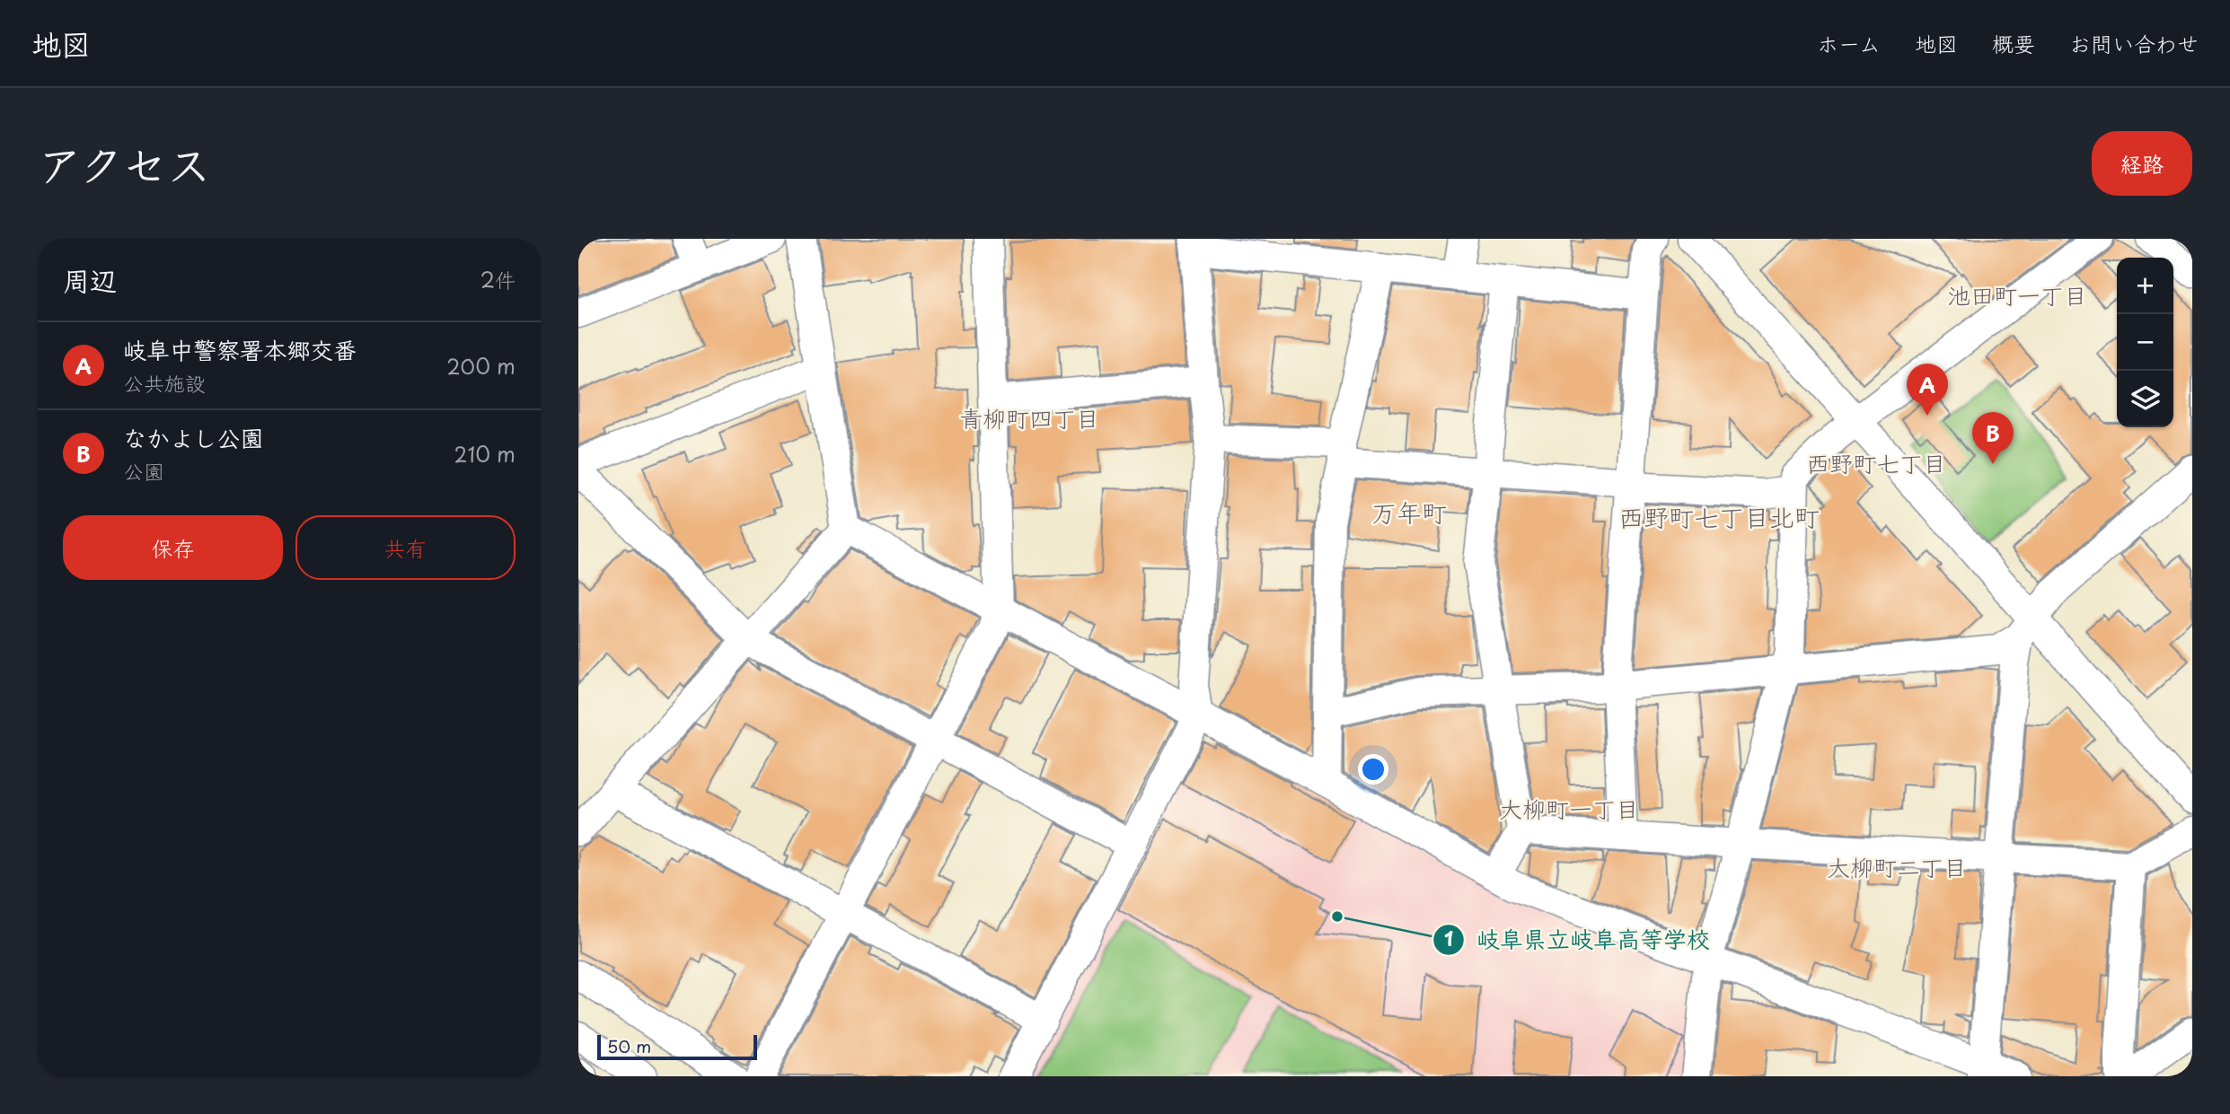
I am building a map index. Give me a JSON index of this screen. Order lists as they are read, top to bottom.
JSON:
{
  "districts": [
    "池田町一丁目",
    "青柳町四丁目",
    "西野町七丁目",
    "万年町",
    "西野町七丁目北町",
    "大柳町一丁目",
    "大柳町二丁目"
  ],
  "places": ["岐阜県立岐阜高等学校"],
  "scale_bar": "50 m",
  "page": {
    "header": "地図",
    "nav": [
      "ホーム",
      "地図",
      "概要",
      "お問い合わせ"
    ],
    "title": "アクセス",
    "buttons": [
      "経路",
      ["保存", "共有"]
    ],
    "heading": ["周辺", "2件"],
    "map_buttons": ["+", "−"],
    "list": [
      {
        "mark": "A",
        "name": "岐阜中警察署本郷交番",
        "note": "公共施設",
        "value": "200 m"
      },
      {
        "mark": "B",
        "name": "なかよし公園",
        "note": "公園",
        "value": "210 m"
      }
    ],
    "pins": ["A", "B"],
    "scale": "50 m"
  }
}
